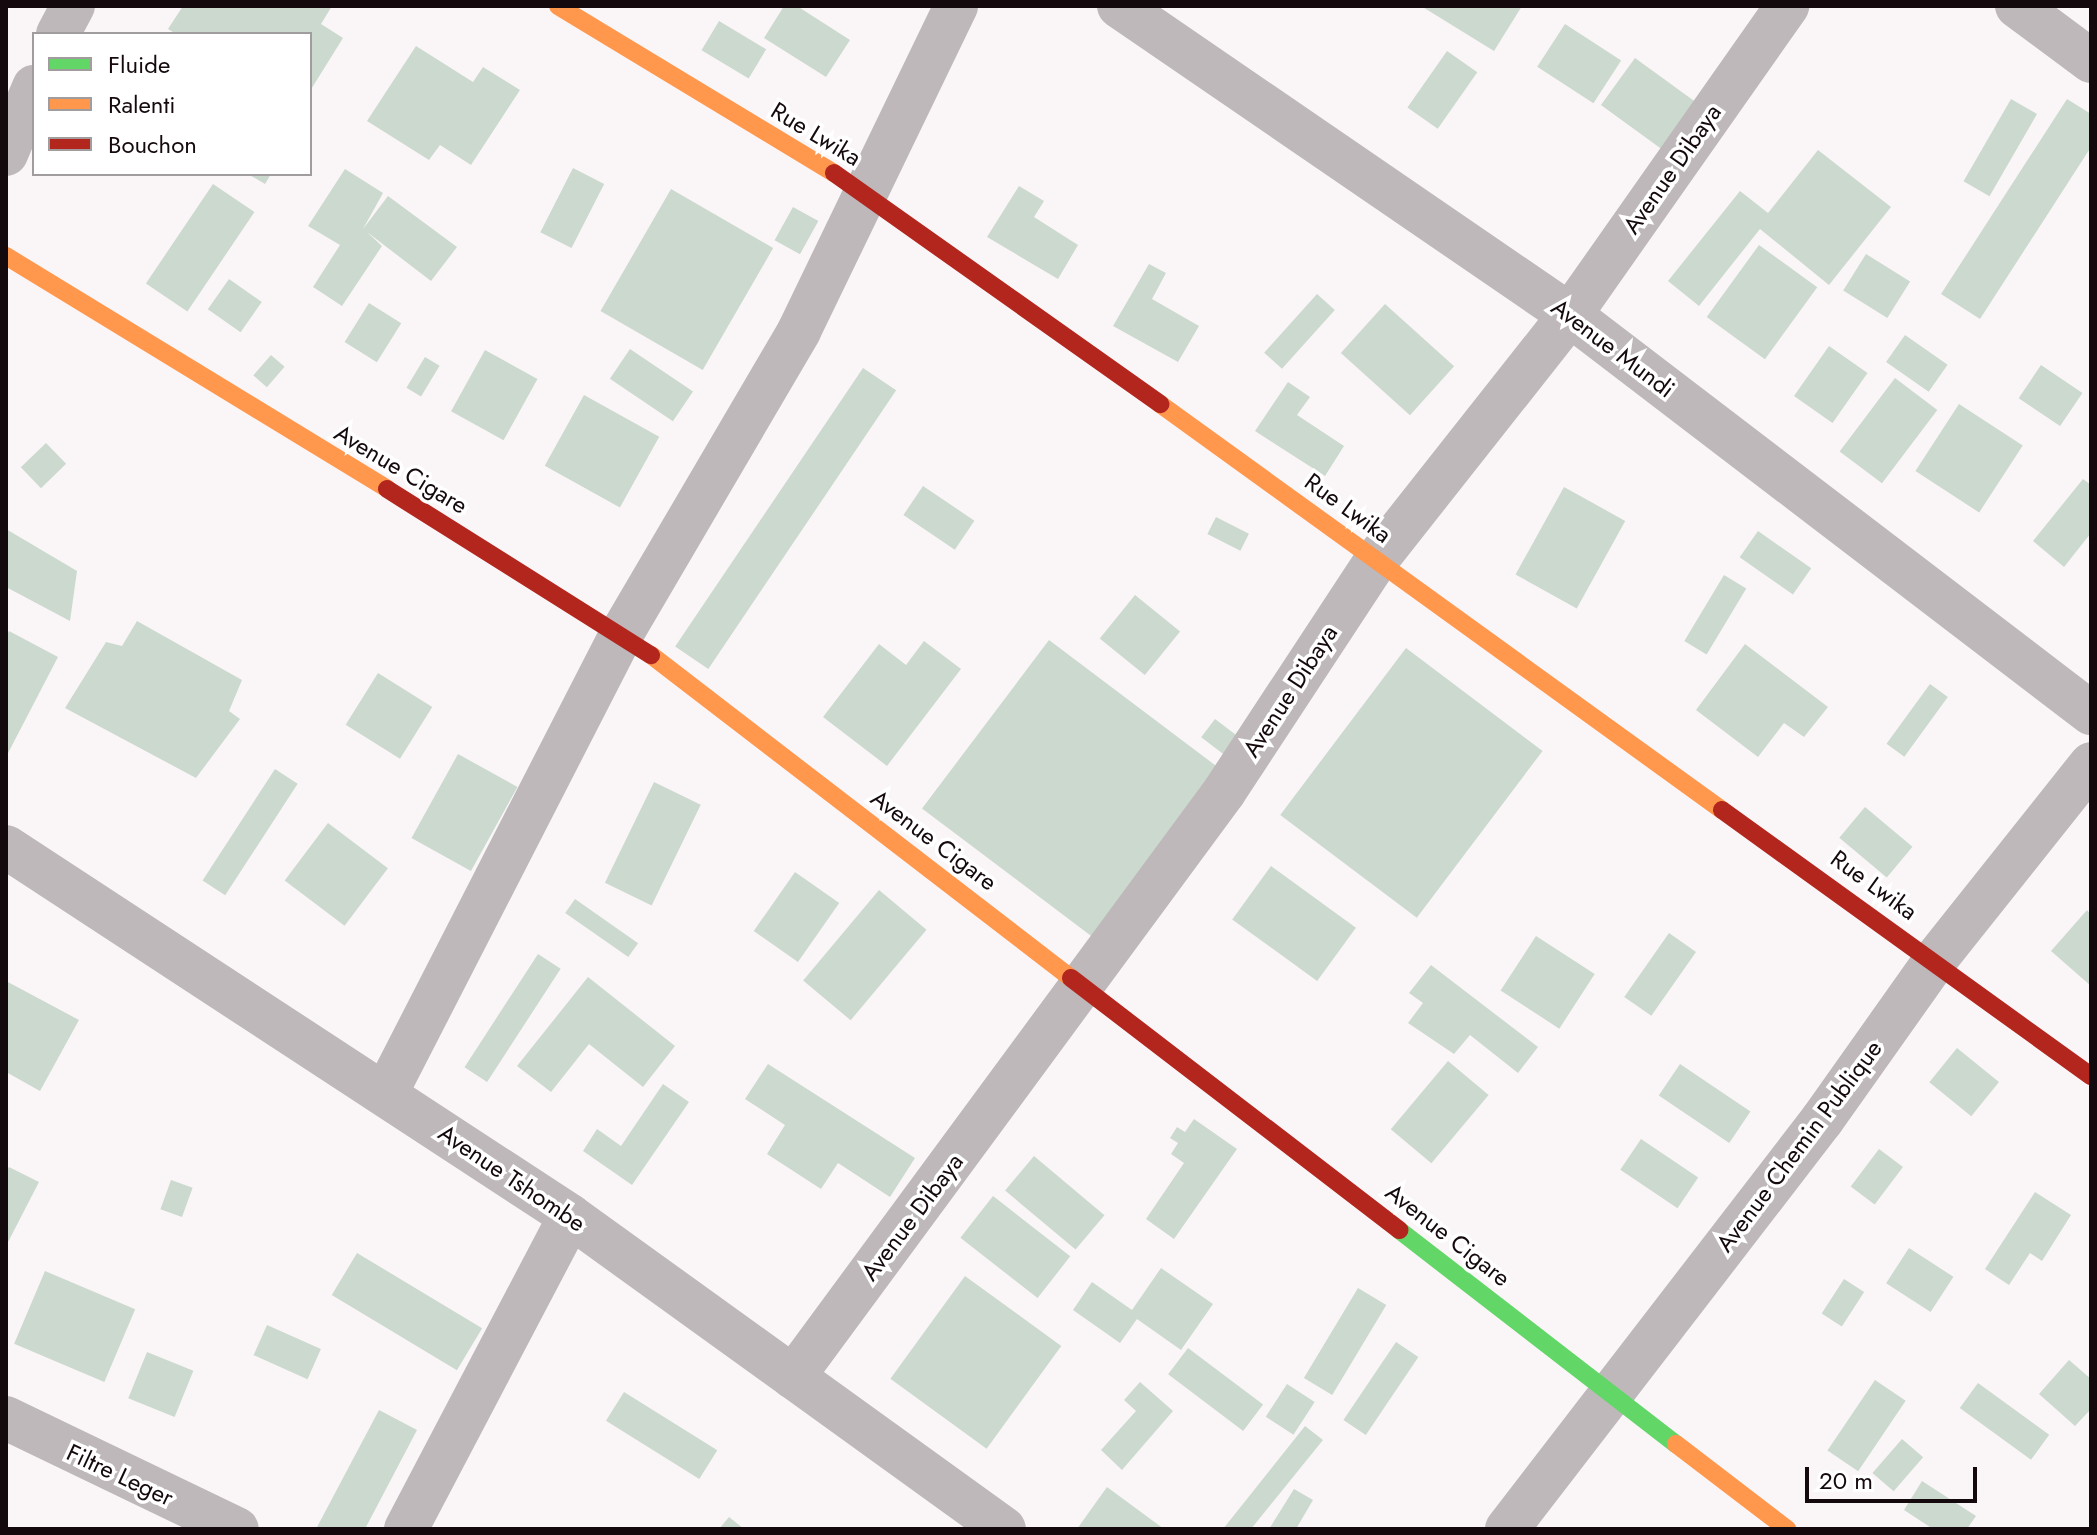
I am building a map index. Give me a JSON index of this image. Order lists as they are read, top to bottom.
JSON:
{
  "streets": {
    "street": [
      "Rue Lwika",
      "Avenue Dibaya",
      "Avenue Mundi",
      "Avenue Cigare",
      "Avenue Chemin Publique",
      "Avenue Tshombe",
      "Filtre Leger"
    ]
  },
  "crossings": [
    ["Rue Lwika", "Avenue Dibaya"],
    ["Rue Lwika", "Avenue Chemin Publique"],
    ["Avenue Dibaya", "Avenue Mundi"],
    ["Avenue Dibaya", "Avenue Cigare"],
    ["Avenue Dibaya", "Avenue Tshombe"],
    ["Avenue Cigare", "Avenue Chemin Publique"]
  ],
  "legend": ["Fluide", "Ralenti", "Bouchon"],
  "scale_bar": "20 m"
}
